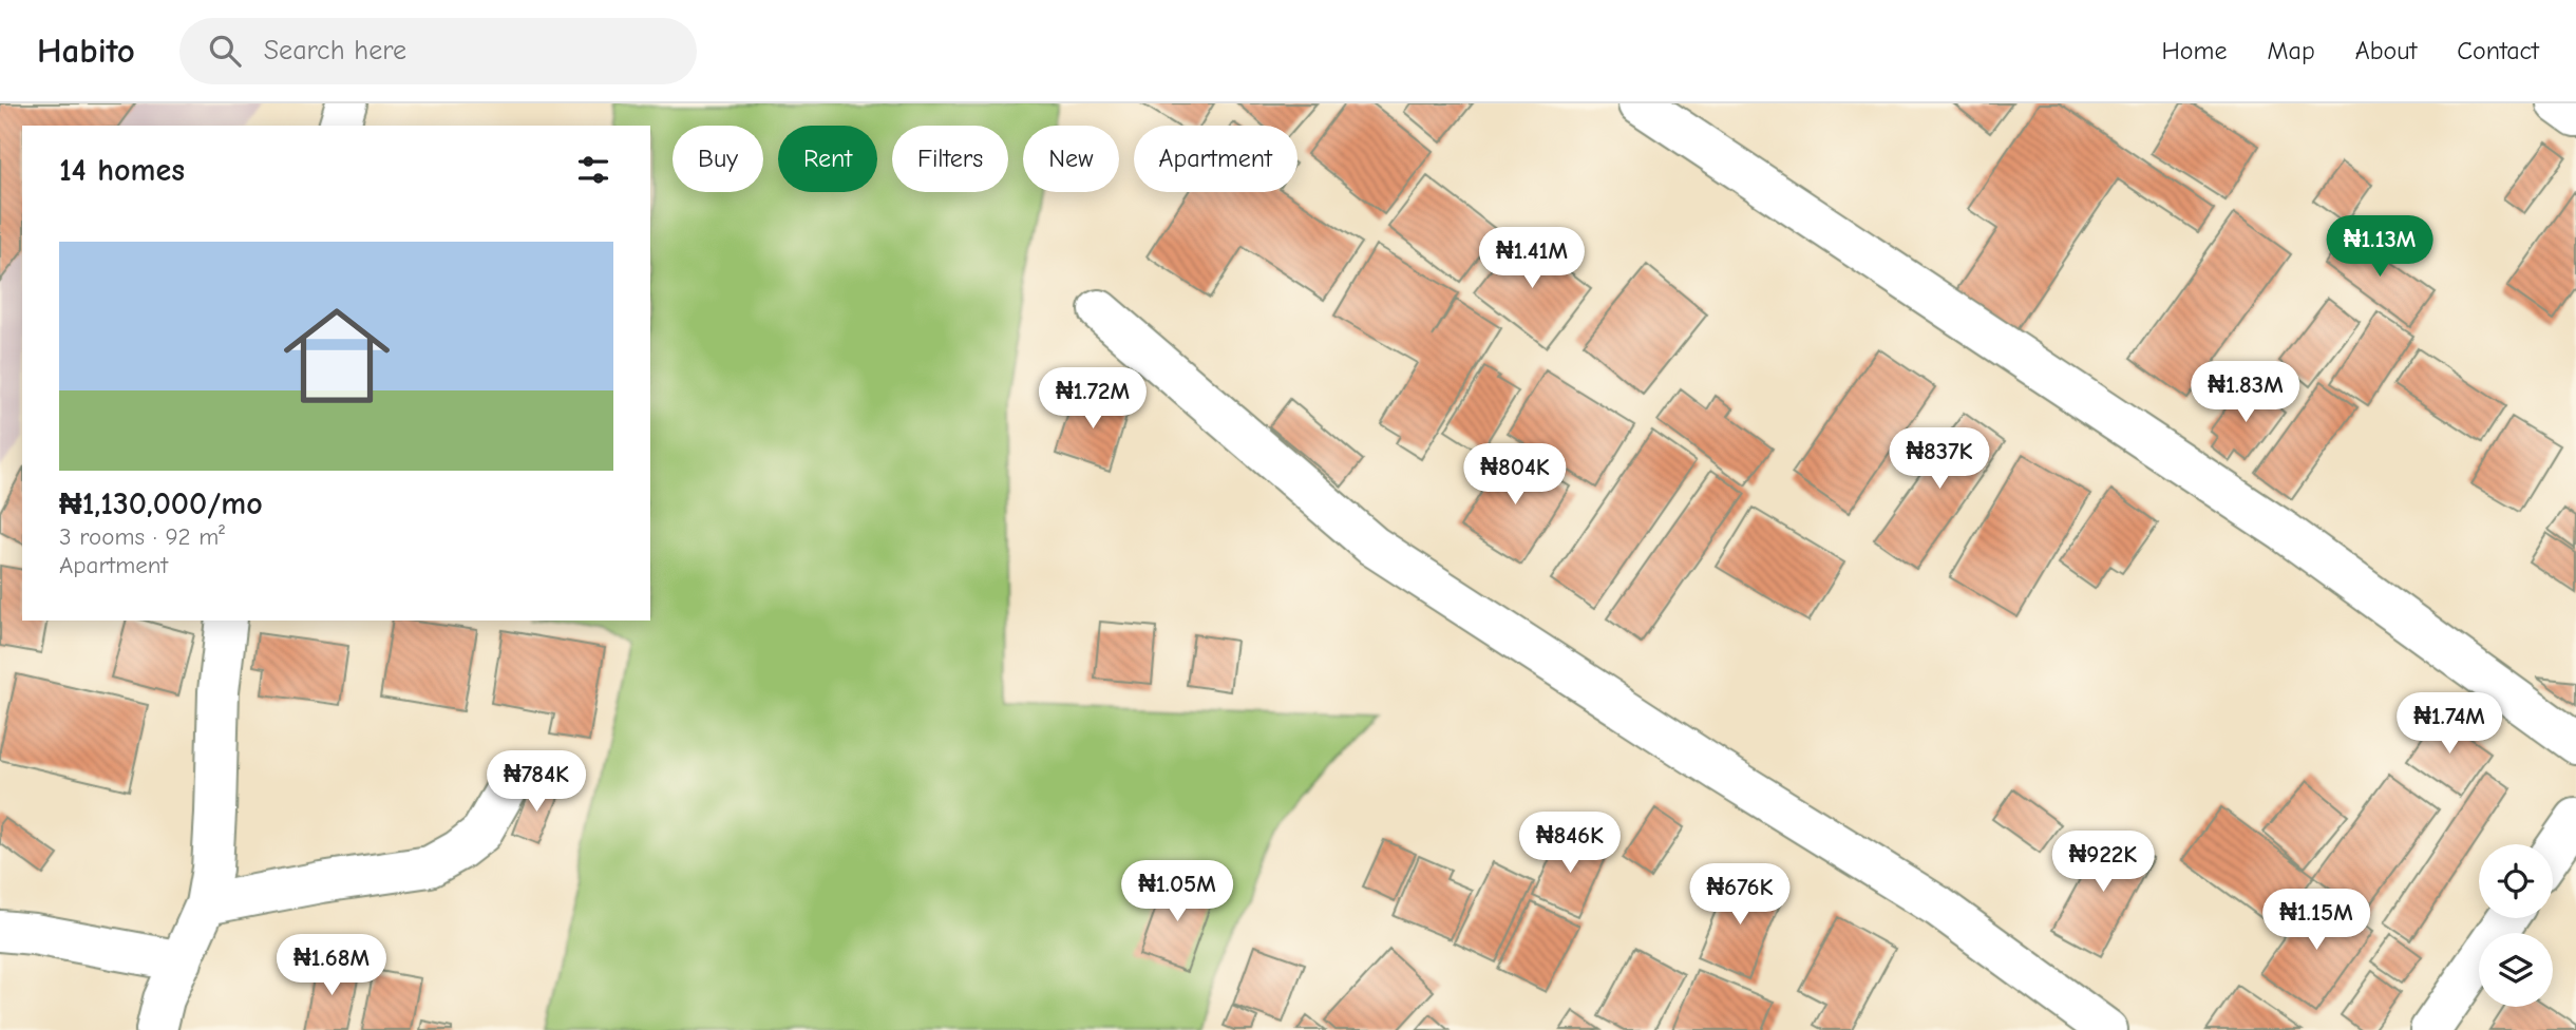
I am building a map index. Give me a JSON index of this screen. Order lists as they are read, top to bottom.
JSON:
{
  "page": {
    "header": "Habito",
    "search": "Search here",
    "nav": [
      "Home",
      "Map",
      "About",
      "Contact"
    ],
    "chip": [
      "Buy",
      "Rent",
      "Filters",
      "New",
      "Apartment"
    ],
    "heading": "14 homes",
    "list": [
      {
        "name": "₦1,130,000/mo",
        "note": "3 rooms · 92 m² · Apartment"
      }
    ],
    "price": [
      "₦1.13M",
      "₦1.41M",
      "₦1.83M",
      "₦1.72M",
      "₦837K",
      "₦804K",
      "₦1.74M",
      "₦784K",
      "₦846K",
      "₦922K",
      "₦1.05M",
      "₦676K",
      "₦1.15M",
      "₦1.68M"
    ]
  }
}
